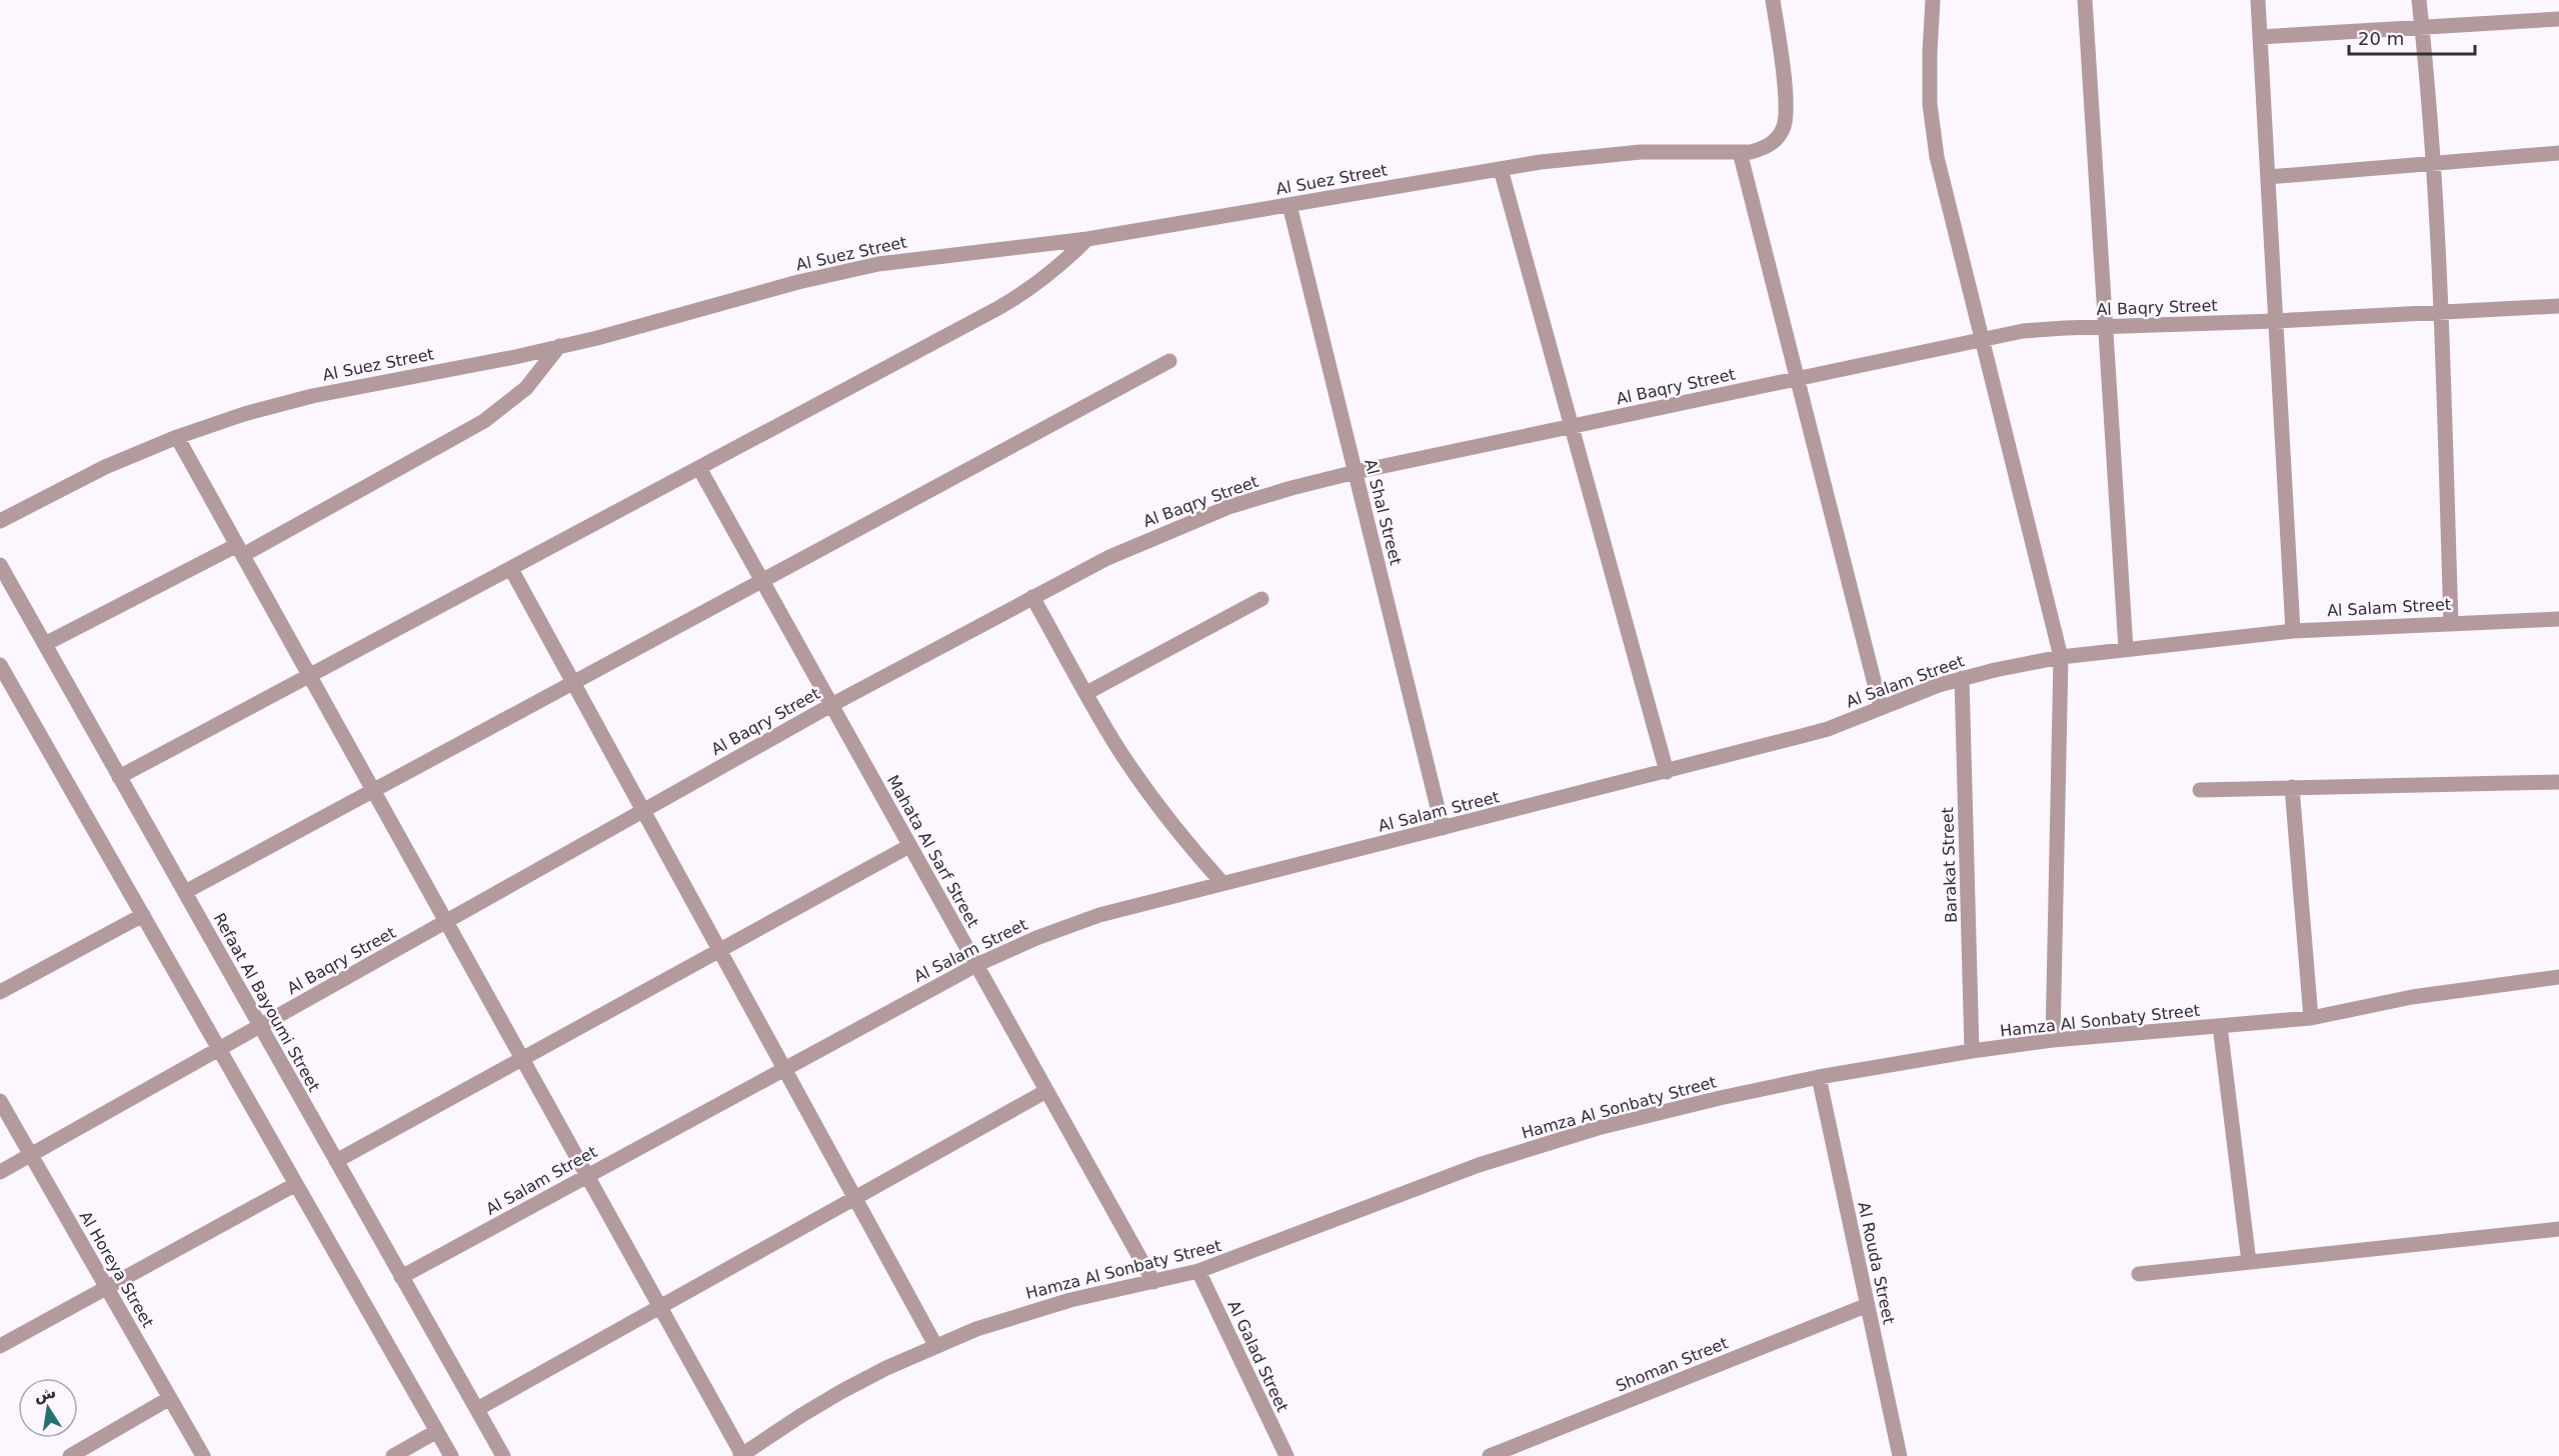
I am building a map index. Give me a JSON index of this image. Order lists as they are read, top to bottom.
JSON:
{
  "streets": {
    "street": [
      "Al Suez Street",
      "Al Baqry Street",
      "Al Shal Street",
      "Al Salam Street",
      "Mahata Al Sarf Street",
      "Barakat Street",
      "Refaat Al Bayoumi Street",
      "Hamza Al Sonbaty Street",
      "Al Rouda Street",
      "Al Horeya Street",
      "Al Galad Street",
      "Shoman Street"
    ]
  },
  "crossings": [
    ["Al Suez Street", "Al Shal Street"],
    ["Al Baqry Street", "Al Shal Street"],
    ["Al Baqry Street", "Mahata Al Sarf Street"],
    ["Al Baqry Street", "Refaat Al Bayoumi Street"],
    ["Al Baqry Street", "Al Horeya Street"],
    ["Al Shal Street", "Al Salam Street"],
    ["Al Salam Street", "Mahata Al Sarf Street"],
    ["Al Salam Street", "Barakat Street"],
    ["Al Salam Street", "Refaat Al Bayoumi Street"],
    ["Mahata Al Sarf Street", "Hamza Al Sonbaty Street"],
    ["Barakat Street", "Hamza Al Sonbaty Street"],
    ["Hamza Al Sonbaty Street", "Al Rouda Street"],
    ["Hamza Al Sonbaty Street", "Al Galad Street"],
    ["Al Rouda Street", "Shoman Street"]
  ],
  "scale_bar": "20 m",
  "north": "top"
}
